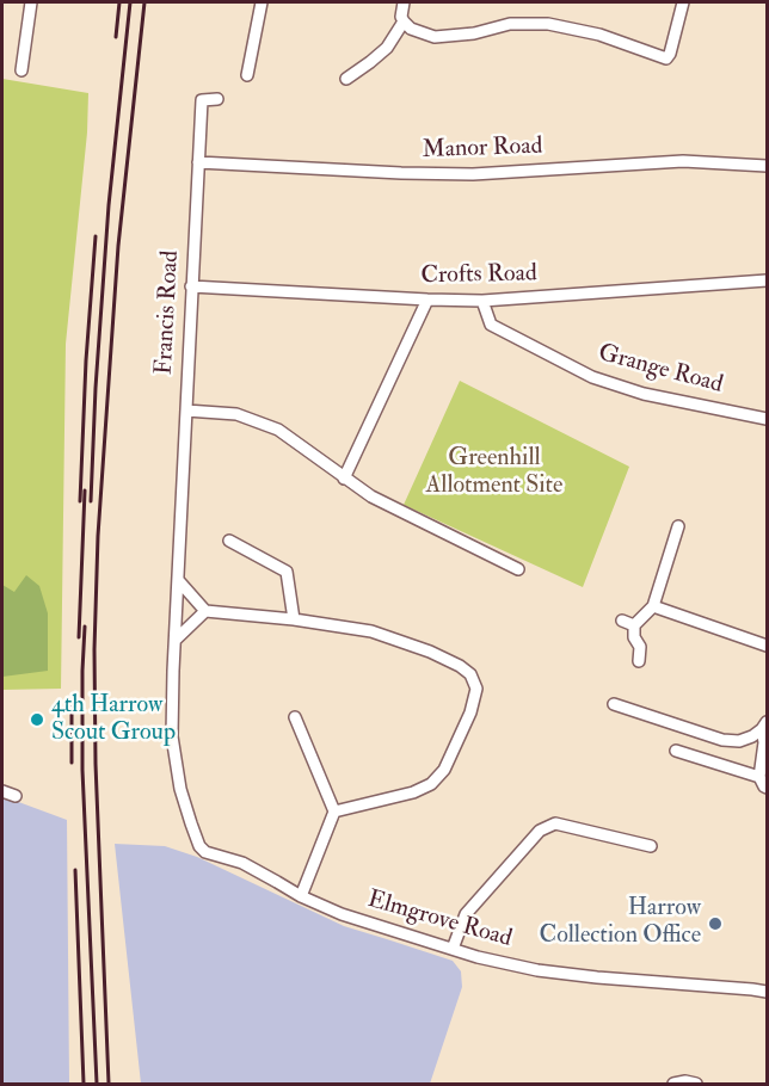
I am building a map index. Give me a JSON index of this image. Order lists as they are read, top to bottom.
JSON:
{
  "streets": {
    "street": [
      "Manor Road",
      "Crofts Road",
      "Francis Road",
      "Grange Road",
      "Elmgrove Road"
    ]
  },
  "crossings": [
    ["Manor Road", "Francis Road"],
    ["Crofts Road", "Francis Road"],
    ["Crofts Road", "Grange Road"],
    ["Francis Road", "Elmgrove Road"]
  ],
  "parks": ["Greenhill Allotment Site"],
  "places": ["4th Harrow Scout Group", "Harrow Collection Office"]
}
